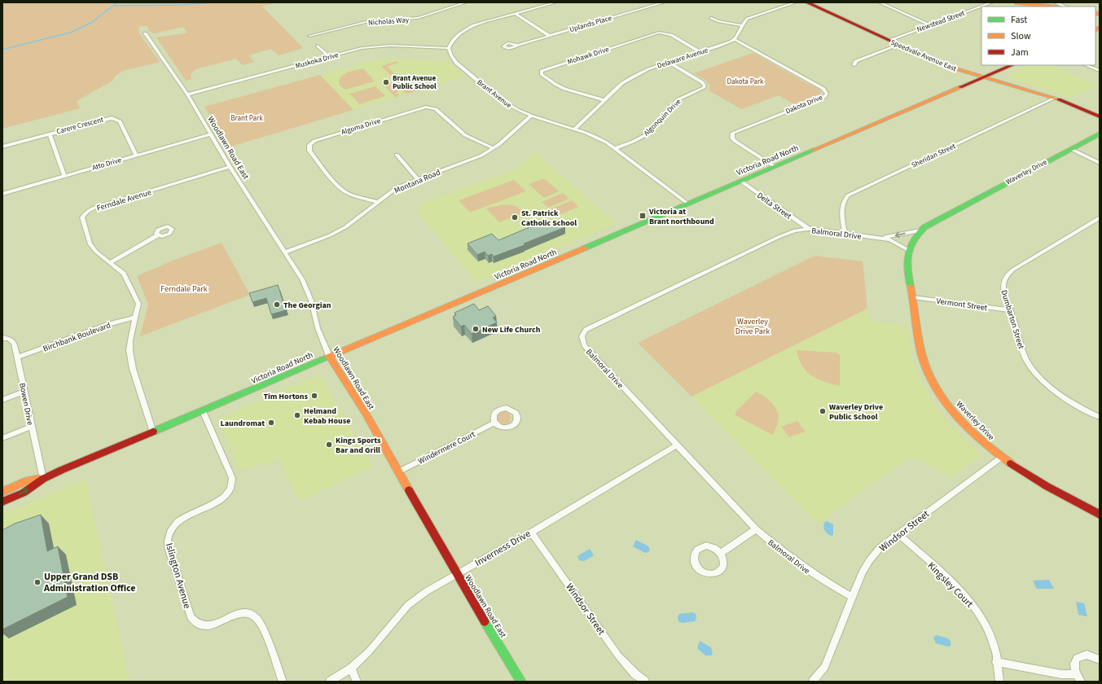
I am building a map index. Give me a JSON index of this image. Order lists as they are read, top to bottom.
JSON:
{
  "streets": {
    "main road": [
      "Speedvale Avenue East",
      "Woodlawn Road East",
      "Victoria Road North",
      "Waverley Drive"
    ],
    "street": [
      "Nicholas Way",
      "Newstead Street",
      "Uplands Place",
      "Mohawk Drive",
      "Delaware Avenue",
      "Muskoka Drive",
      "Brant Avenue",
      "Dakota Drive",
      "Algonquin Drive",
      "Carere Crescent",
      "Algoma Drive",
      "Sheridan Street",
      "Atto Drive",
      "Montana Road",
      "Ferndale Avenue",
      "Delta Street",
      "Balmoral Drive",
      "Vermont Street",
      "Dumbarton Street",
      "Birchbank Boulevard",
      "Bowen Drive",
      "Windermere Court",
      "Windsor Street",
      "Inverness Drive",
      "Islington Avenue",
      "Kingsley Court"
    ]
  },
  "crossings": [
    ["Newstead Street", "Speedvale Avenue East"],
    ["Mohawk Drive", "Delaware Avenue"],
    ["Speedvale Avenue East", "Sheridan Street"],
    ["Speedvale Avenue East", "Victoria Road North"],
    ["Delaware Avenue", "Brant Avenue"],
    ["Delaware Avenue", "Dakota Drive"],
    ["Delaware Avenue", "Algonquin Drive"],
    ["Muskoka Drive", "Brant Avenue"],
    ["Muskoka Drive", "Woodlawn Road East"],
    ["Brant Avenue", "Algonquin Drive"],
    ["Brant Avenue", "Victoria Road North"],
    ["Brant Avenue", "Montana Road"],
    ["Dakota Drive", "Victoria Road North"],
    ["Carere Crescent", "Atto Drive"],
    ["Algoma Drive", "Montana Road"],
    ["Woodlawn Road East", "Victoria Road North"],
    ["Woodlawn Road East", "Atto Drive"],
    ["Woodlawn Road East", "Montana Road"],
    ["Woodlawn Road East", "Ferndale Avenue"],
    ["Woodlawn Road East", "Windermere Court"],
    ["Woodlawn Road East", "Inverness Drive"],
    ["Sheridan Street", "Balmoral Drive"],
    ["Victoria Road North", "Ferndale Avenue"],
    ["Victoria Road North", "Delta Street"],
    ["Victoria Road North", "Bowen Drive"],
    ["Victoria Road North", "Islington Avenue"],
    ["Waverley Drive", "Balmoral Drive"],
    ["Waverley Drive", "Vermont Street"],
    ["Waverley Drive", "Windsor Street"],
    ["Ferndale Avenue", "Birchbank Boulevard"],
    ["Delta Street", "Balmoral Drive"],
    ["Balmoral Drive", "Windsor Street"],
    ["Balmoral Drive", "Inverness Drive"],
    ["Vermont Street", "Dumbarton Street"],
    ["Birchbank Boulevard", "Bowen Drive"],
    ["Windsor Street", "Inverness Drive"],
    ["Windsor Street", "Kingsley Court"]
  ],
  "parks": [
    "Dakota Park",
    "Brant Park",
    "Ferndale Park",
    "Waverley Drive Park"
  ],
  "places": {
    "other": [
      "Brant Avenue Public School",
      "St. Patrick Catholic School",
      "The Georgian",
      "New Life Church",
      "Tim Hortons",
      "Waverley Drive Public School",
      "Helmand Kebab House",
      "Laundromat",
      "Kings Sports Bar and Grill",
      "Upper Grand DSB Administration Office"
    ],
    "transit": ["Victoria at Brant northbound"]
  },
  "legend": ["Fast", "Slow", "Jam"]
}
